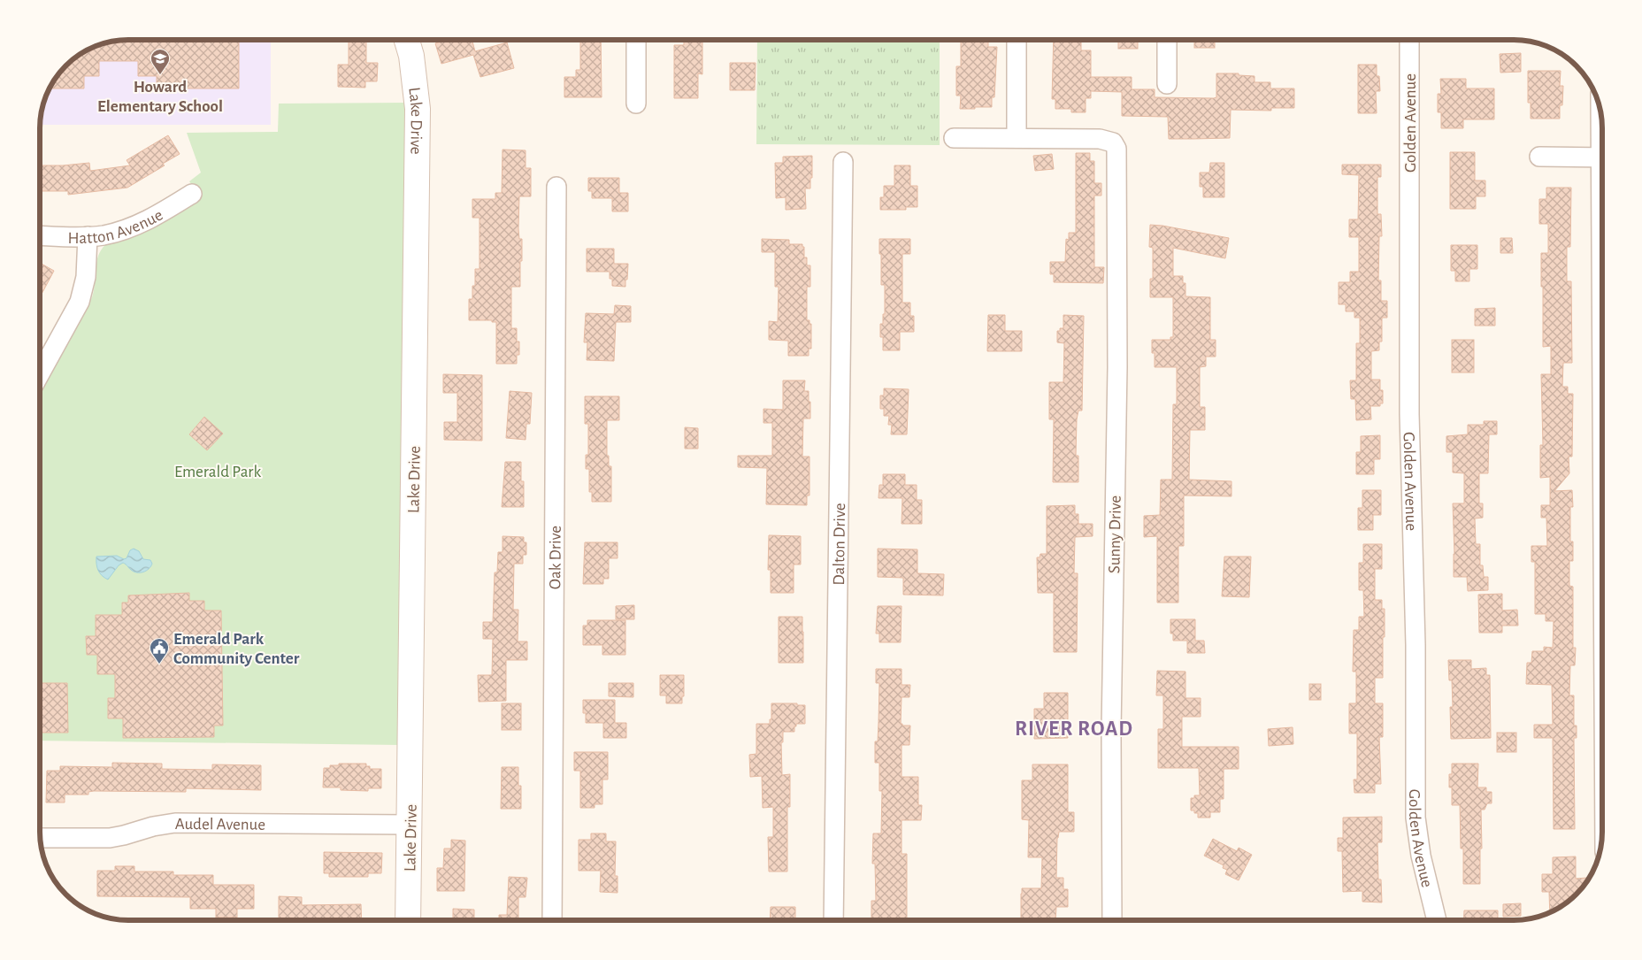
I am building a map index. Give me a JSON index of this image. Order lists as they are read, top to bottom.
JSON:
{
  "streets": {
    "street": [
      "Lake Drive",
      "Golden Avenue",
      "Hatton Avenue",
      "Sunny Drive",
      "Dalton Drive",
      "Oak Drive",
      "Audel Avenue"
    ]
  },
  "crossings": [
    ["Lake Drive", "Audel Avenue"]
  ],
  "districts": ["RIVER ROAD"],
  "parks": ["Emerald Park"],
  "places": {
    "school or university": ["Howard Elementary School"],
    "public building": ["Emerald Park Community Center"]
  }
}
